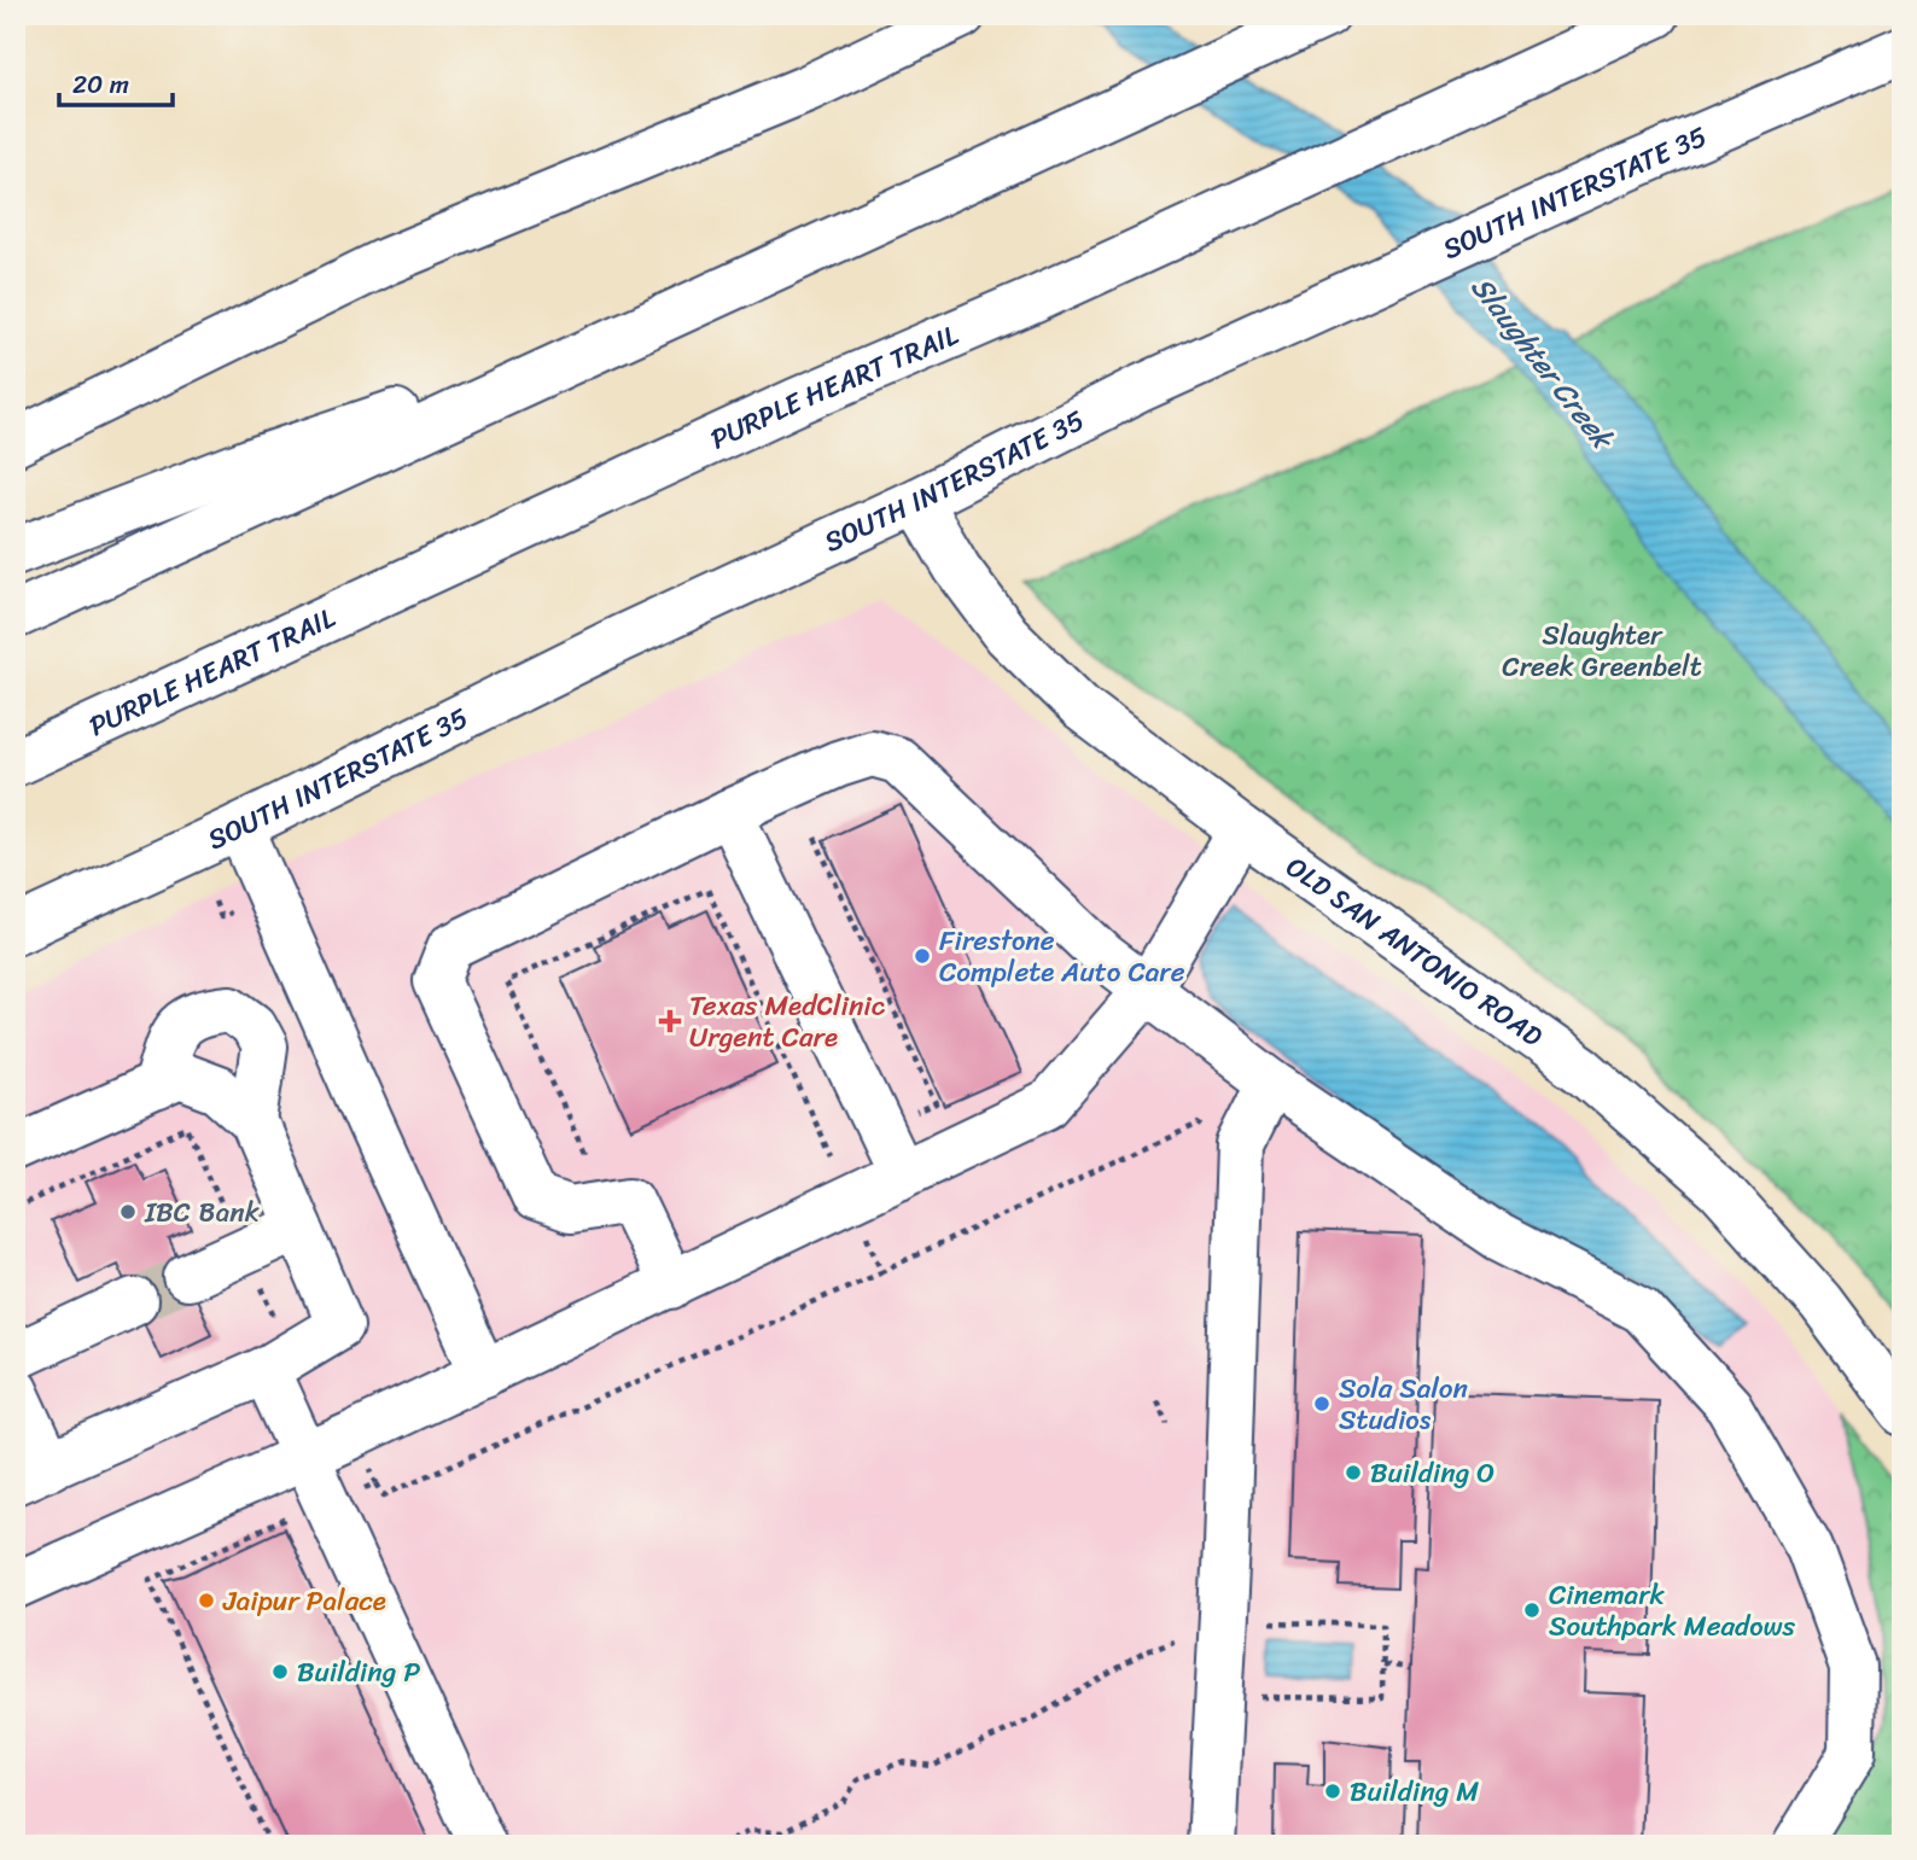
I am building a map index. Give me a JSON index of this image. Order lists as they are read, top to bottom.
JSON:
{
  "streets": {
    "main road": ["SOUTH INTERSTATE 35", "PURPLE HEART TRAIL", "OLD SAN ANTONIO ROAD"]
  },
  "crossings": [
    ["SOUTH INTERSTATE 35", "OLD SAN ANTONIO ROAD"]
  ],
  "water": ["Slaughter Creek"],
  "parks": ["Slaughter Creek Greenbelt"],
  "places": {
    "other": [
      "Firestone Complete Auto Care",
      "IBC Bank",
      "Sola Salon Studios",
      "Building O",
      "Jaipur Palace",
      "Cinemark Southpark Meadows",
      "Building P",
      "Building M"
    ],
    "health": ["Texas MedClinic Urgent Care"]
  },
  "scale_bar": "20 m"
}
